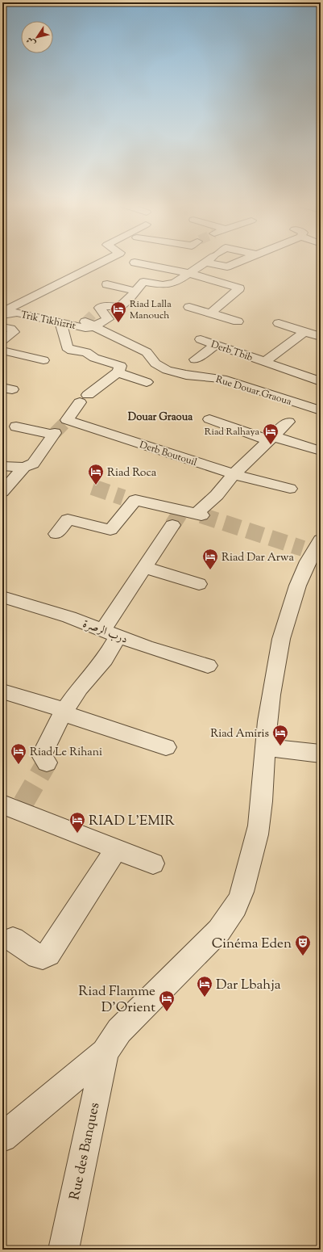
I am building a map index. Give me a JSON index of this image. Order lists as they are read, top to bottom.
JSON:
{
  "streets": {
    "street": [
      "Trik Tikhizrit",
      "Derb Tbib",
      "Rue Douar Graoua",
      "Derb Boutouil",
      "درب الرصرة",
      "Rue des Banques"
    ]
  },
  "crossings": [
    ["Trik Tikhizrit", "Rue Douar Graoua"]
  ],
  "districts": ["Douar Graoua"],
  "places": {
    "hotel": [
      "Riad Lalla Manouch",
      "Riad Ralhaya",
      "Riad Roca",
      "Riad Dar Arwa",
      "Riad Amiris",
      "Riad Le Rihani",
      "RIAD L'EMIR",
      "Dar Lbahja",
      "Riad Flamme D'Orient"
    ],
    "theatre": ["Cinéma Eden"]
  },
  "north": "bottom left"
}
